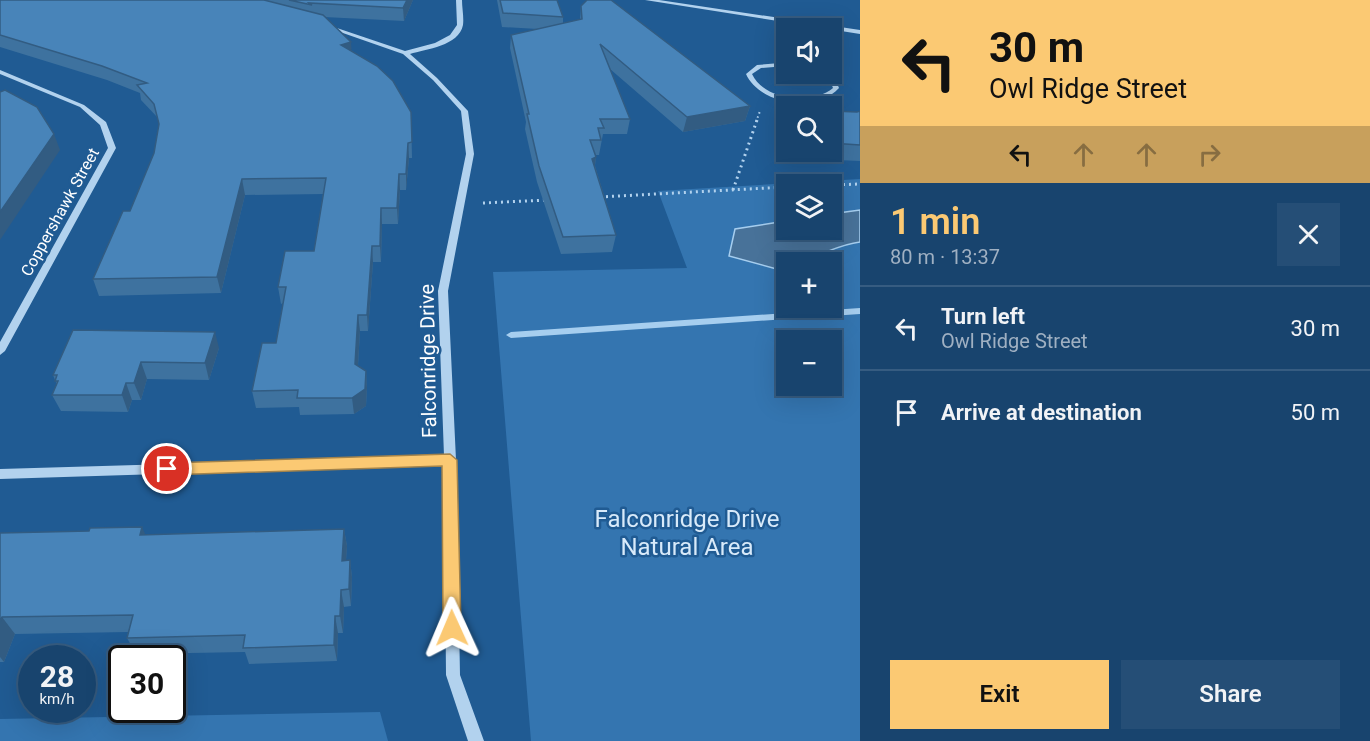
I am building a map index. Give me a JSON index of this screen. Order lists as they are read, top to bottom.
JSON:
{
  "streets": {
    "street": ["Coppershawk Street", "Falconridge Drive"]
  },
  "parks": ["Falconridge Drive Natural Area"],
  "page": {
    "turn": ["30 m", "Owl Ridge Street"],
    "map_buttons": ["+", "−"],
    "heading": ["1 min", "80 m · 13:37"],
    "list": [
      {
        "name": "Turn left",
        "note": "Owl Ridge Street",
        "value": "30 m"
      },
      {
        "name": "Arrive at destination",
        "value": "50 m"
      }
    ],
    "speed": "28 km/h",
    "limit": "30",
    "buttons": ["Exit", "Share"]
  }
}
